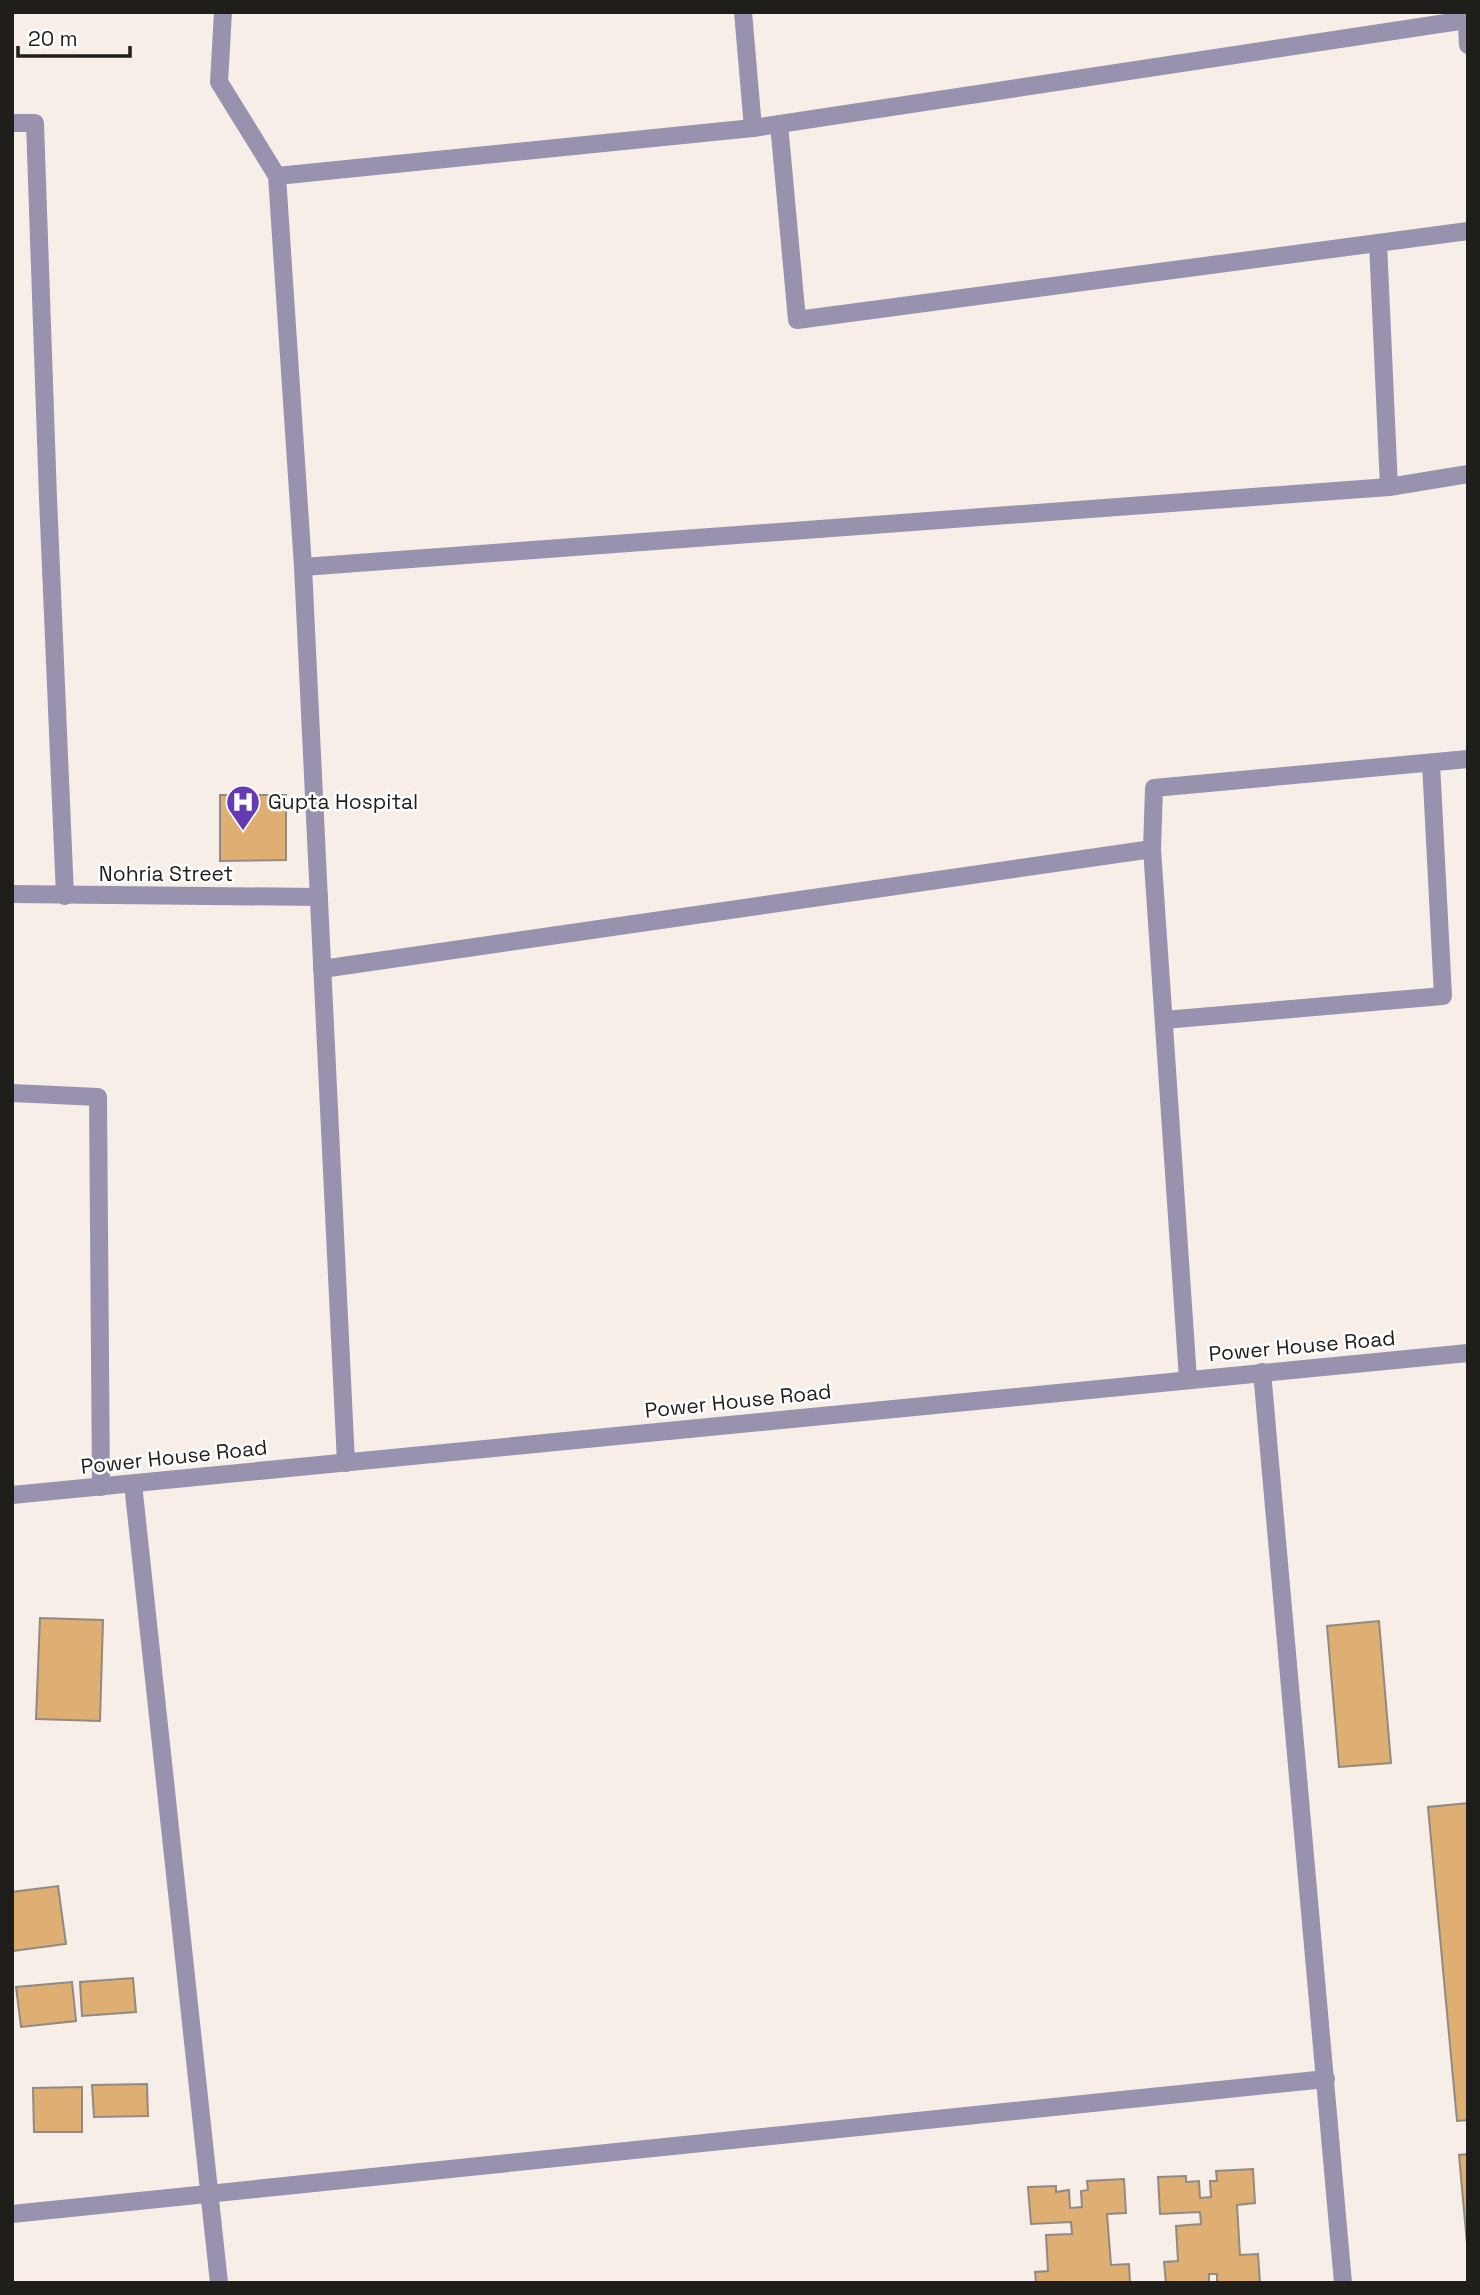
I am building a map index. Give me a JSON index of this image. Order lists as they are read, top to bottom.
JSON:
{
  "streets": {
    "street": ["Nohria Street", "Power House Road"]
  },
  "places": {
    "hospital": ["Gupta Hospital"]
  },
  "scale_bar": "20 m"
}
